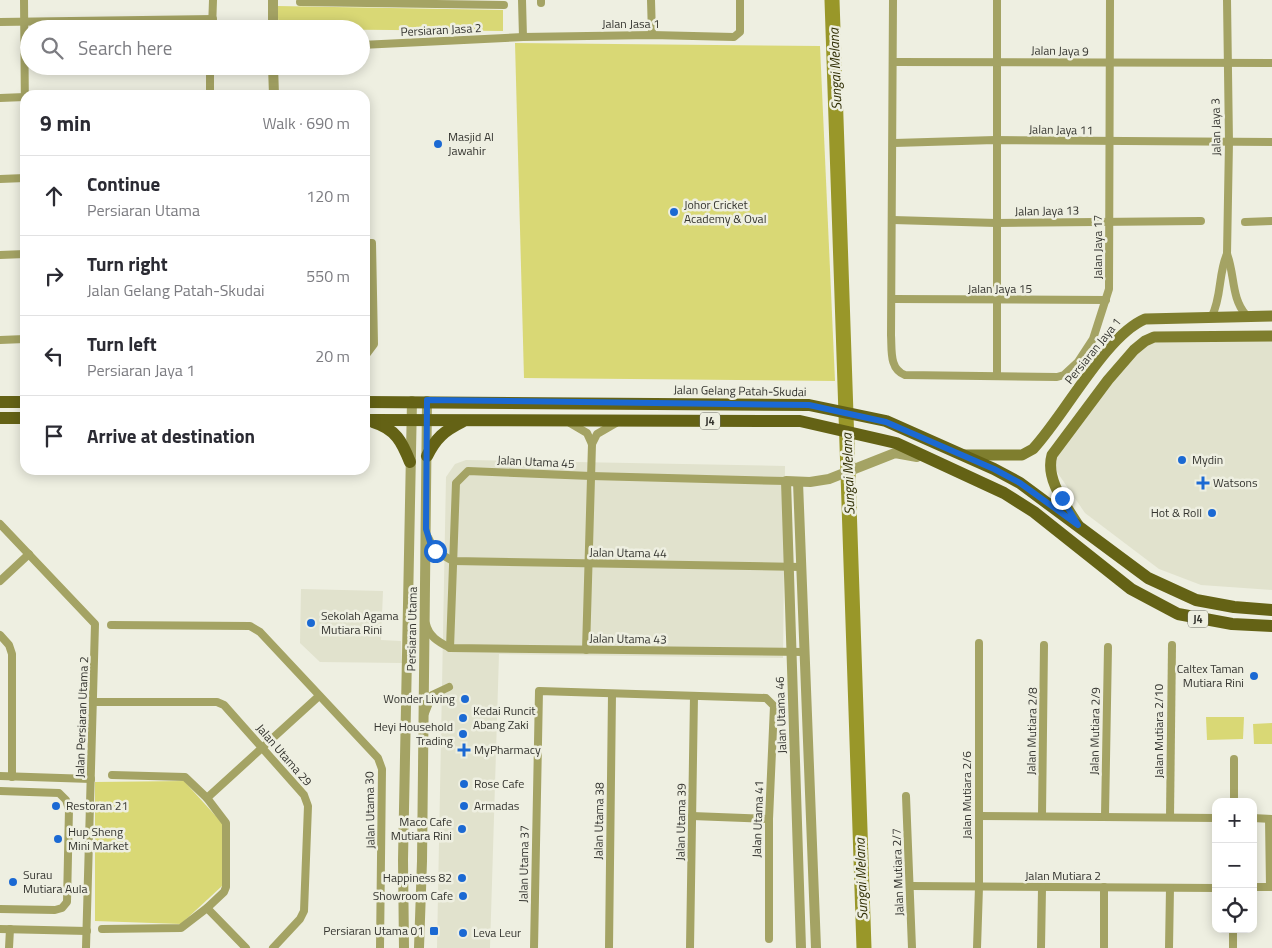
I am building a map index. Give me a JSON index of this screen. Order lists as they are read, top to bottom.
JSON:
{
  "streets": {
    "main road": ["Persiaran Jaya 1", "Jalan Gelang Patah-Skudai", "J4"],
    "street": [
      "Jalan Jasa 1",
      "Persiaran Jasa 2",
      "Jalan Jaya 9",
      "Jalan Jaya 3",
      "Jalan Jaya 11",
      "Jalan Jaya 13",
      "Jalan Jaya 17",
      "Jalan Jaya 15",
      "Jalan Utama 45",
      "Jalan Utama 44",
      "Persiaran Utama",
      "Jalan Utama 43",
      "Jalan Utama 46",
      "Jalan Persiaran Utama 2",
      "Jalan Mutiara 2/8",
      "Jalan Mutiara 2/9",
      "Jalan Mutiara 2/10",
      "Jalan Utama 29",
      "Jalan Mutiara 2/6",
      "Jalan Utama 30",
      "Jalan Utama 41",
      "Jalan Utama 38",
      "Jalan Utama 39",
      "Jalan Utama 37",
      "Jalan Mutiara 2/7",
      "Jalan Mutiara 2"
    ]
  },
  "crossings": [
    ["Jalan Jasa 1", "Persiaran Jasa 2"],
    ["Jalan Jaya 9", "Jalan Jaya 3"],
    ["Jalan Jaya 9", "Jalan Jaya 17"],
    ["Jalan Jaya 3", "Jalan Jaya 11"],
    ["Jalan Jaya 11", "Jalan Jaya 17"],
    ["Jalan Jaya 13", "Jalan Jaya 17"],
    ["Jalan Jaya 17", "Jalan Jaya 15"],
    ["Persiaran Jaya 1", "Jalan Gelang Patah-Skudai"],
    ["Jalan Gelang Patah-Skudai", "Persiaran Utama"],
    ["J4", "Persiaran Utama"],
    ["Jalan Utama 45", "Jalan Utama 44"],
    ["Jalan Utama 45", "Jalan Utama 43"],
    ["Jalan Utama 45", "Jalan Utama 46"],
    ["Jalan Utama 44", "Jalan Utama 46"],
    ["Jalan Utama 43", "Jalan Utama 46"],
    ["Jalan Persiaran Utama 2", "Jalan Utama 29"],
    ["Jalan Mutiara 2/6", "Jalan Mutiara 2"],
    ["Jalan Utama 41", "Jalan Utama 39"],
    ["Jalan Utama 38", "Jalan Utama 37"],
    ["Jalan Mutiara 2/7", "Jalan Mutiara 2"]
  ],
  "water": ["Sungai Melana"],
  "places": {
    "other": [
      "Masjid Al Jawahir",
      "Johor Cricket Academy & Oval",
      "Mydin",
      "Hot & Roll",
      "Sekolah Agama Mutiara Rini",
      "Caltex Taman Mutiara Rini",
      "Wonder Living",
      "Kedai Runcit Abang Zaki",
      "Heyi Household Trading",
      "Rose Cafe",
      "Restoran 21",
      "Armadas",
      "Maco Cafe Mutiara Rini",
      "Hup Sheng Mini Market",
      "Happiness 82",
      "Surau Mutiara Aula",
      "Showroom Cafe",
      "Leva Leur"
    ],
    "health": ["Watsons", "MyPharmacy"],
    "transit": ["Persiaran Utama 01"]
  },
  "page": {
    "search": "Search here",
    "heading": ["9 min", "Walk · 690 m"],
    "list": [
      ["Continue", "Persiaran Utama", "120 m"],
      ["Turn right", "Jalan Gelang Patah-Skudai", "550 m"],
      ["Turn left", "Persiaran Jaya 1", "20 m"],
      "Arrive at destination"
    ],
    "map_buttons": ["+", "−"]
  }
}
